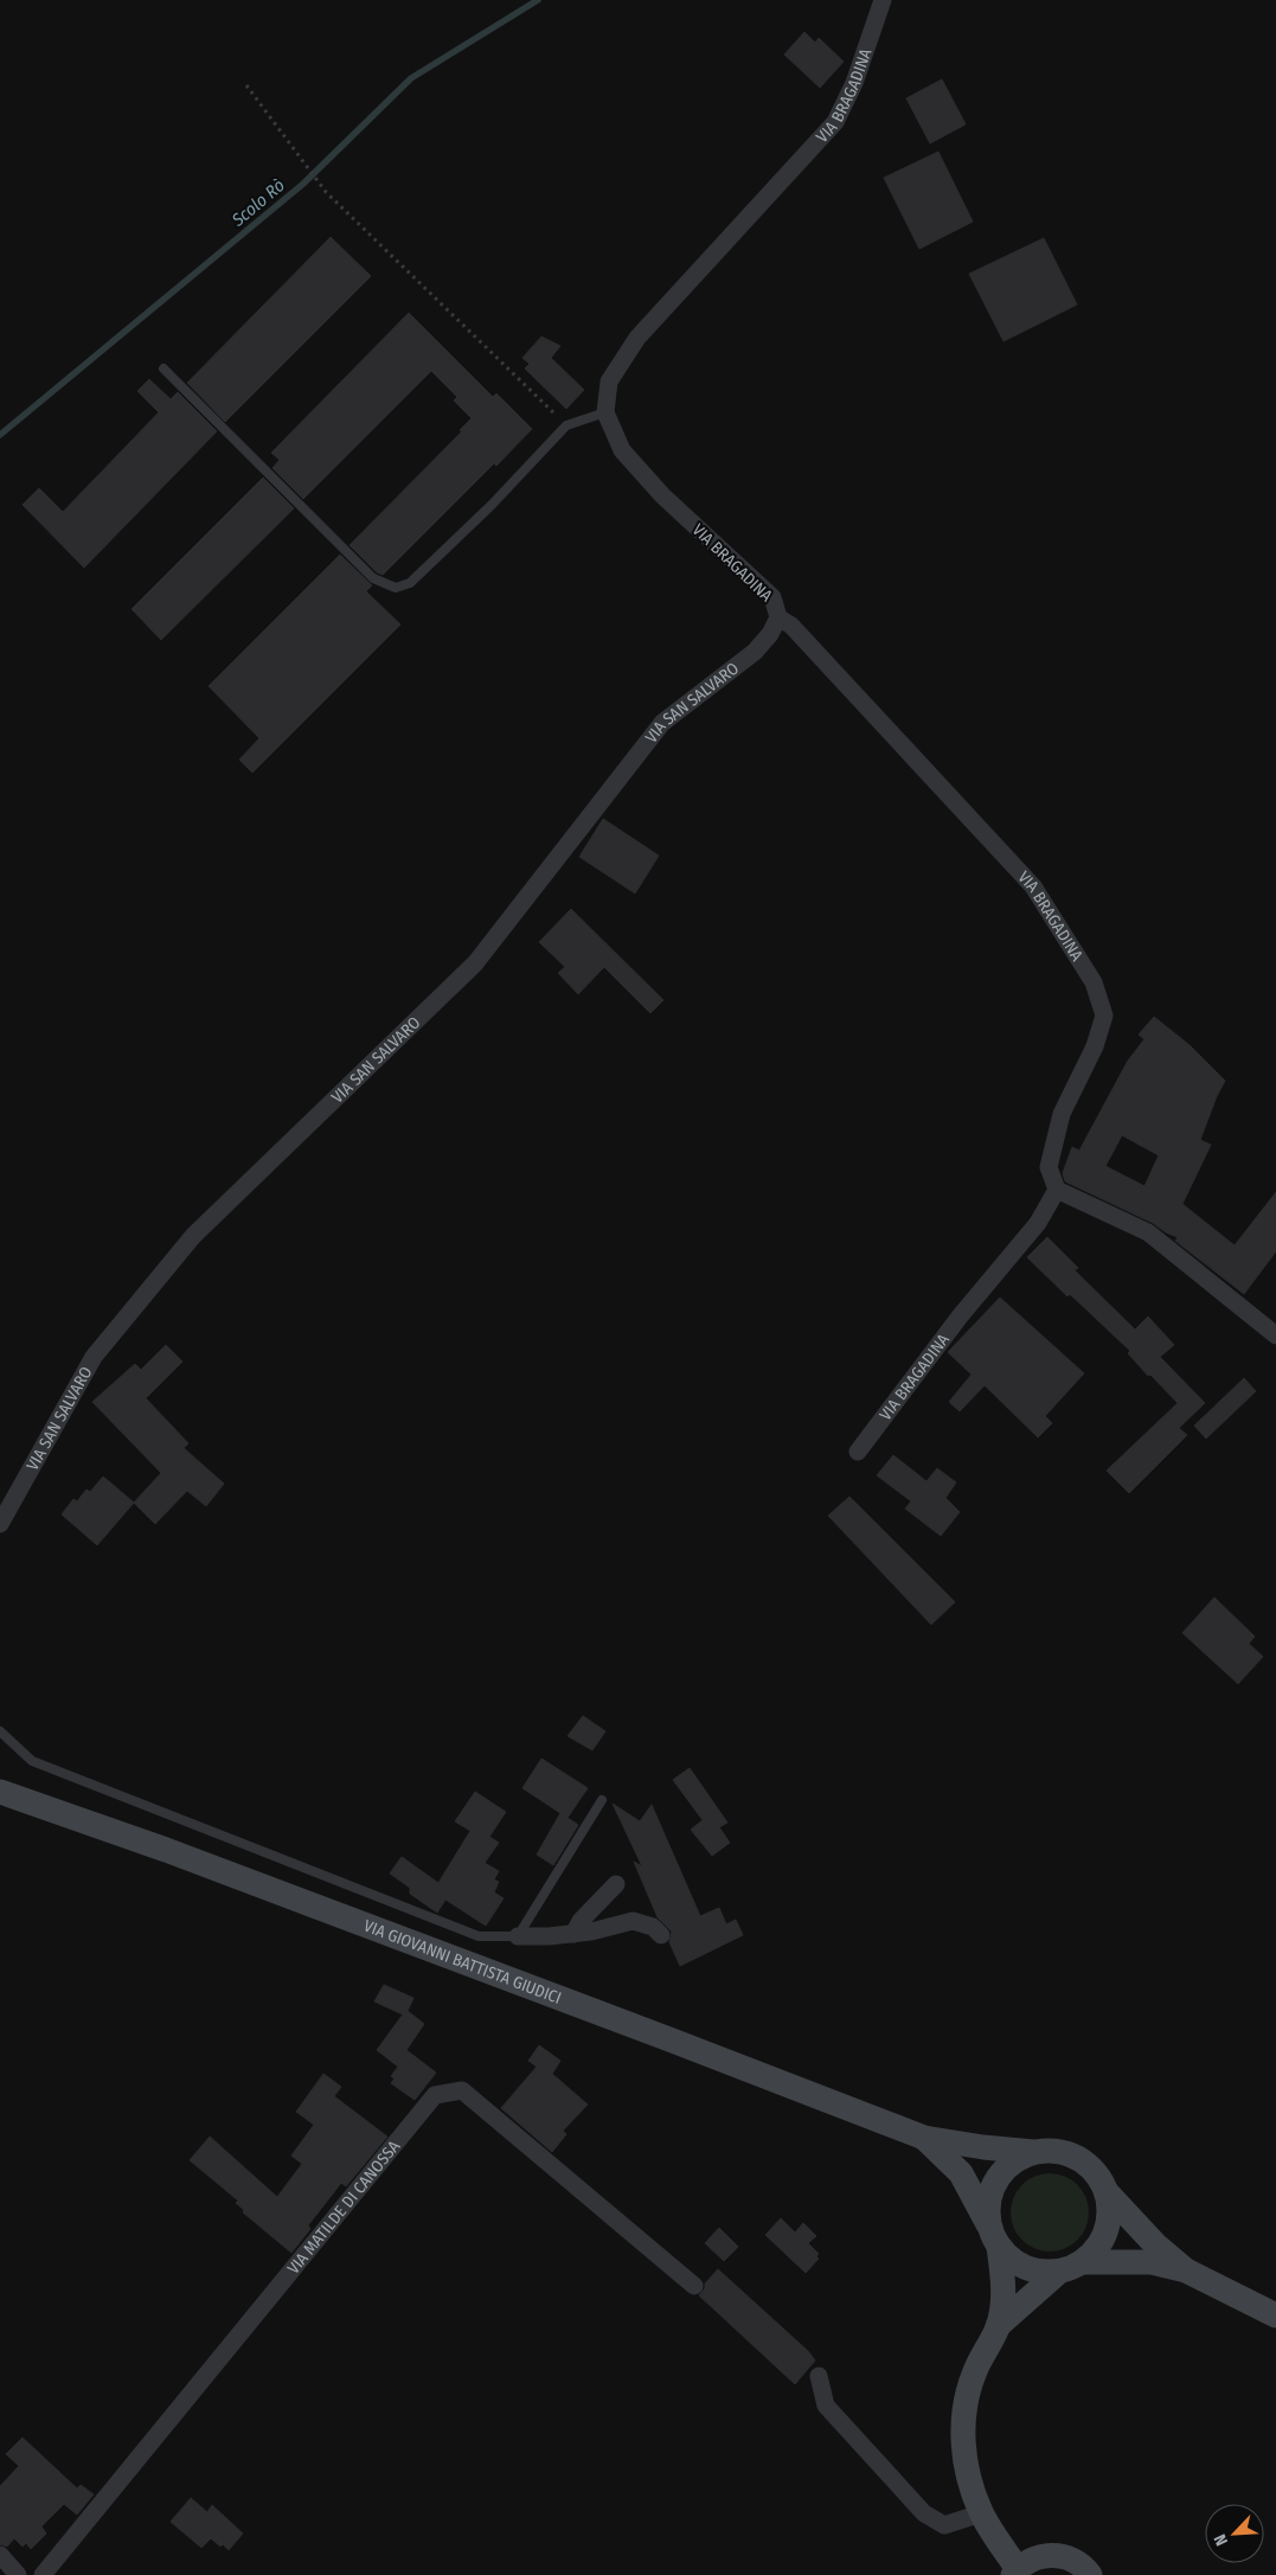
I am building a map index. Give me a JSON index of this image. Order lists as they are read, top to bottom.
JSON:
{
  "streets": {
    "main road": ["VIA GIOVANNI BATTISTA GIUDICI"],
    "street": ["VIA BRAGADINA", "VIA SAN SALVARO", "VIA MATILDE DI CANOSSA"]
  },
  "crossings": [
    ["VIA BRAGADINA", "VIA SAN SALVARO"]
  ],
  "water": ["Scolo Rò"],
  "north": "bottom left"
}
